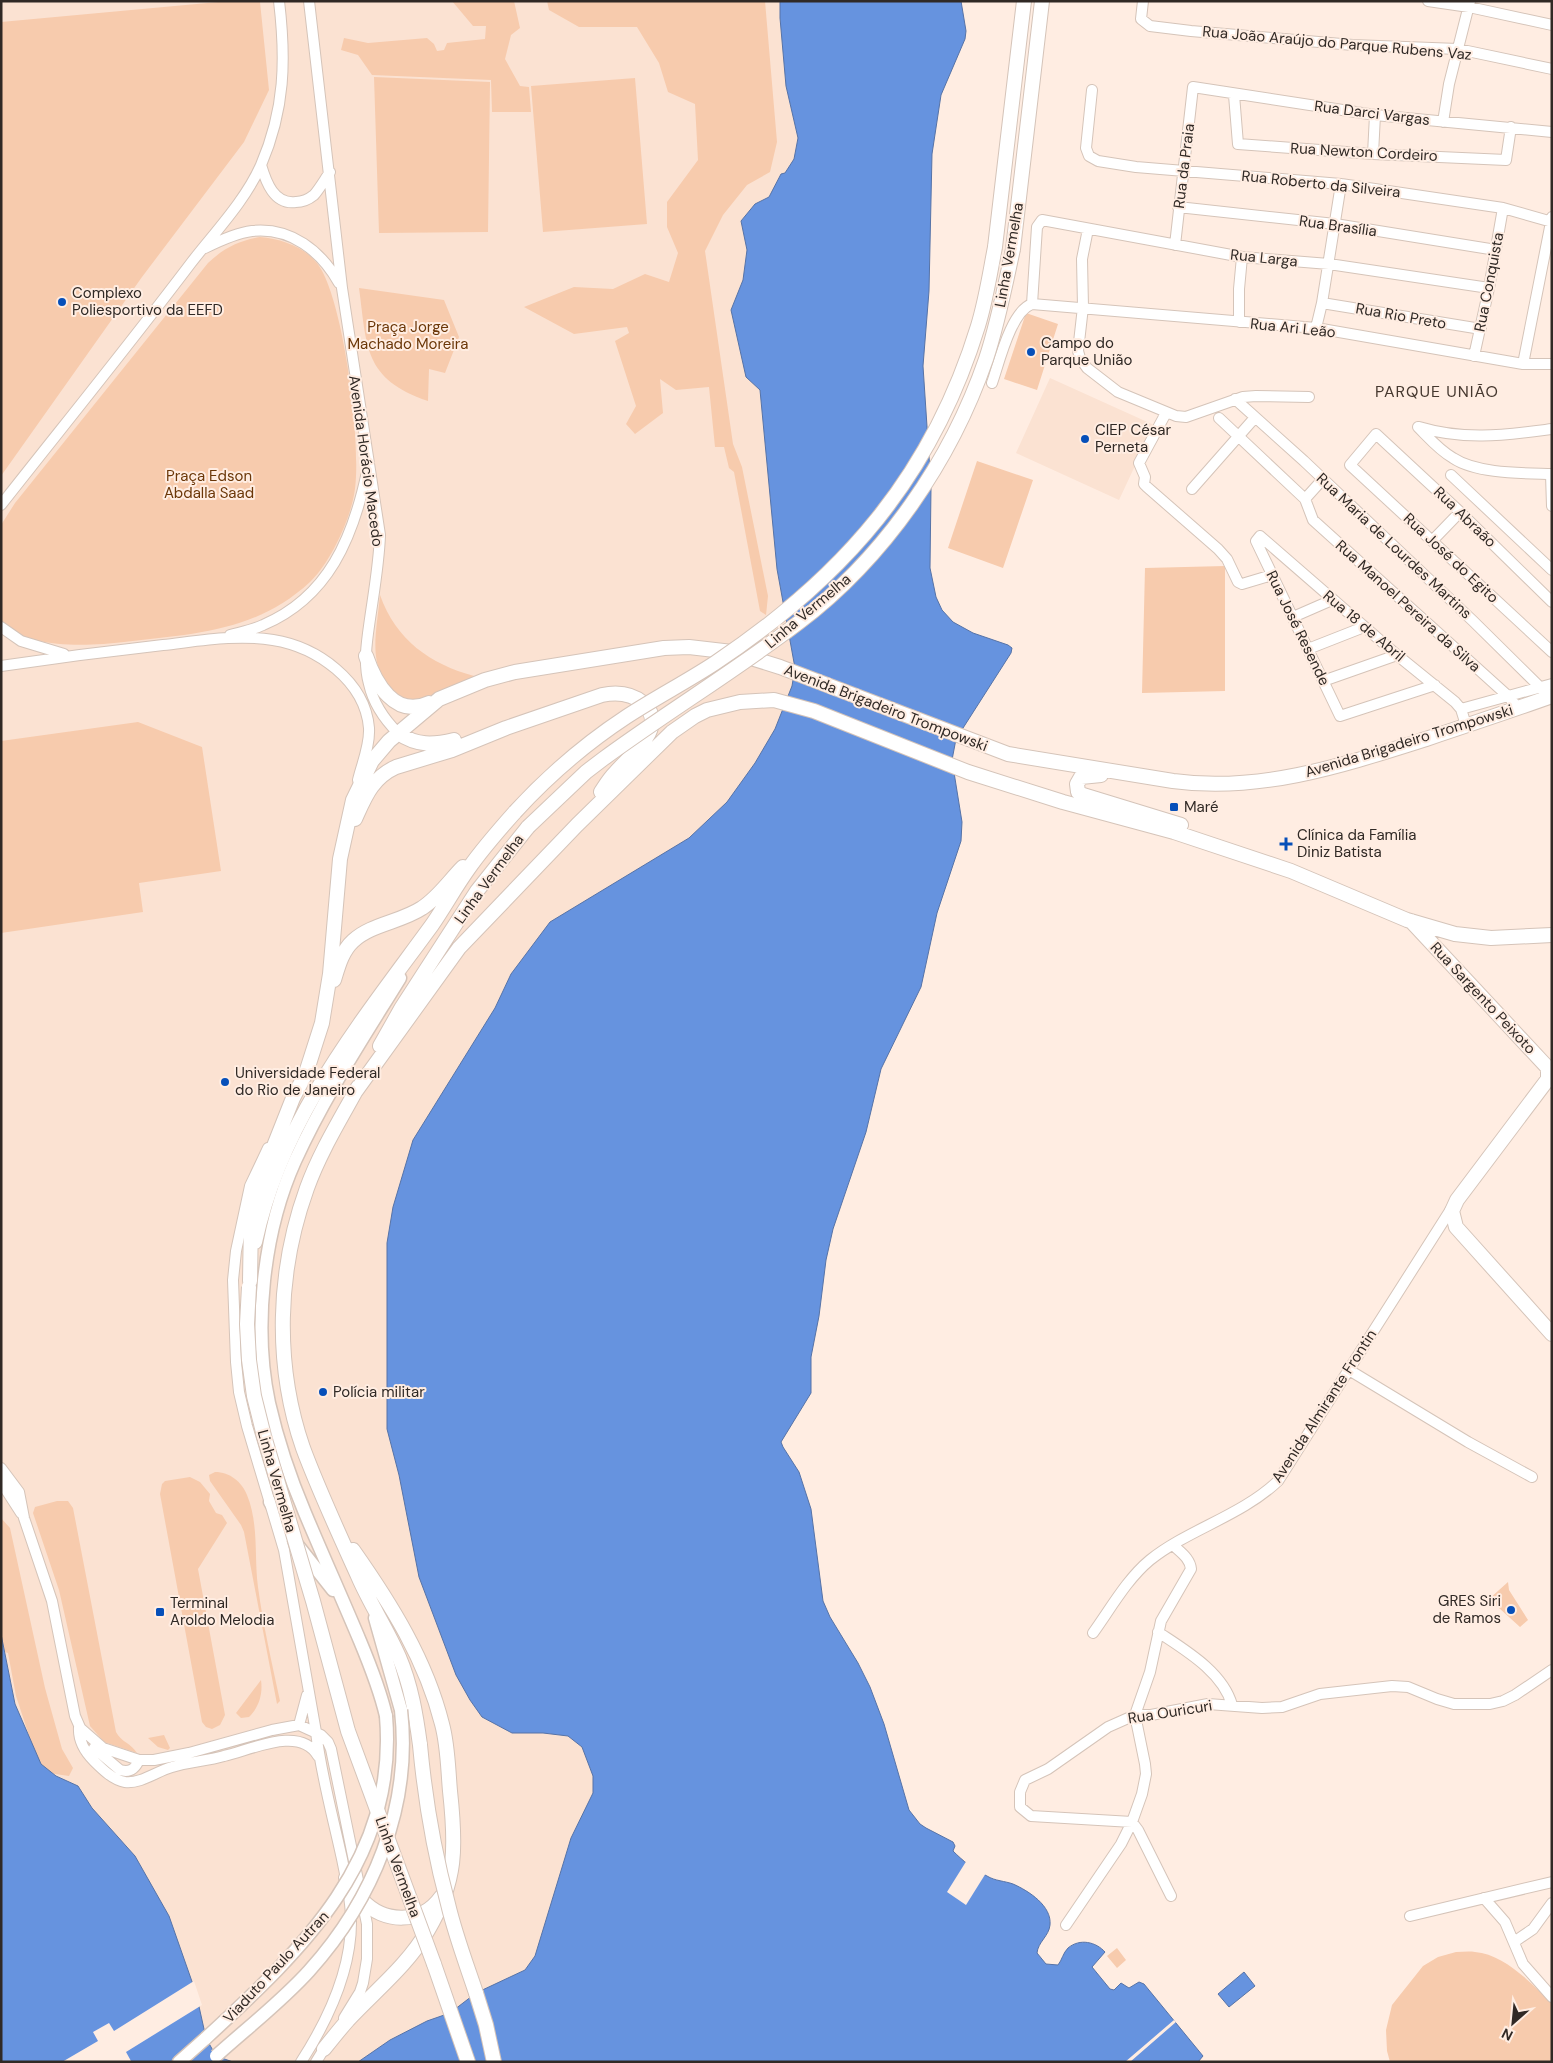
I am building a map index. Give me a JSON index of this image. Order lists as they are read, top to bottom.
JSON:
{
  "streets": {
    "highway": [
      "Linha Vermelha",
      "Avenida Brigadeiro Trompowski",
      "Rua Sargento Peixoto",
      "Avenida Almirante Frontin"
    ],
    "main road": ["Viaduto Paulo Autran"],
    "street": [
      "Rua João Araújo do Parque Rubens Vaz",
      "Rua Darci Vargas",
      "Rua Newton Cordeiro",
      "Rua da Praia",
      "Rua Roberto da Silveira",
      "Rua Brasília",
      "Rua Larga",
      "Rua Conquista",
      "Rua Rio Preto",
      "Rua Ari Leão",
      "Avenida Horácio Macedo",
      "Rua Abraão",
      "Rua Maria de Lourdes Martins",
      "Rua José do Egito",
      "Rua Manoel Pereira da Silva",
      "Rua 18 de Abril",
      "Rua José Resende",
      "Rua Ouricuri"
    ]
  },
  "crossings": [
    ["Rua Darci Vargas", "Rua Newton Cordeiro"],
    ["Rua Darci Vargas", "Rua da Praia"],
    ["Rua da Praia", "Rua Roberto da Silveira"],
    ["Rua da Praia", "Rua Brasília"],
    ["Rua da Praia", "Rua Larga"],
    ["Rua Roberto da Silveira", "Rua Conquista"],
    ["Rua Brasília", "Rua Conquista"],
    ["Linha Vermelha", "Avenida Brigadeiro Trompowski"],
    ["Linha Vermelha", "Viaduto Paulo Autran"],
    ["Rua Larga", "Rua Conquista"],
    ["Rua Larga", "Rua Ari Leão"],
    ["Rua Conquista", "Rua Rio Preto"],
    ["Rua Conquista", "Rua Ari Leão"],
    ["Avenida Horácio Macedo", "Avenida Brigadeiro Trompowski"],
    ["Rua Abraão", "Rua José do Egito"],
    ["Rua Maria de Lourdes Martins", "Avenida Brigadeiro Trompowski"],
    ["Rua Manoel Pereira da Silva", "Avenida Brigadeiro Trompowski"],
    ["Rua 18 de Abril", "Rua José Resende"],
    ["Rua 18 de Abril", "Avenida Brigadeiro Trompowski"],
    ["Avenida Brigadeiro Trompowski", "Rua Sargento Peixoto"],
    ["Rua Sargento Peixoto", "Avenida Almirante Frontin"]
  ],
  "districts": ["PARQUE UNIÃO"],
  "parks": ["Praça Jorge Machado Moreira", "Praça Edson Abdalla Saad"],
  "places": {
    "other": [
      "Complexo Poliesportivo da EEFD",
      "Campo do Parque União",
      "CIEP César Perneta",
      "Universidade Federal do Rio de Janeiro",
      "Polícia militar",
      "GRES Siri de Ramos"
    ],
    "transit": ["Maré", "Terminal Aroldo Melodia"],
    "health": ["Clínica da Família Diniz Batista"]
  },
  "north": "bottom left"
}
